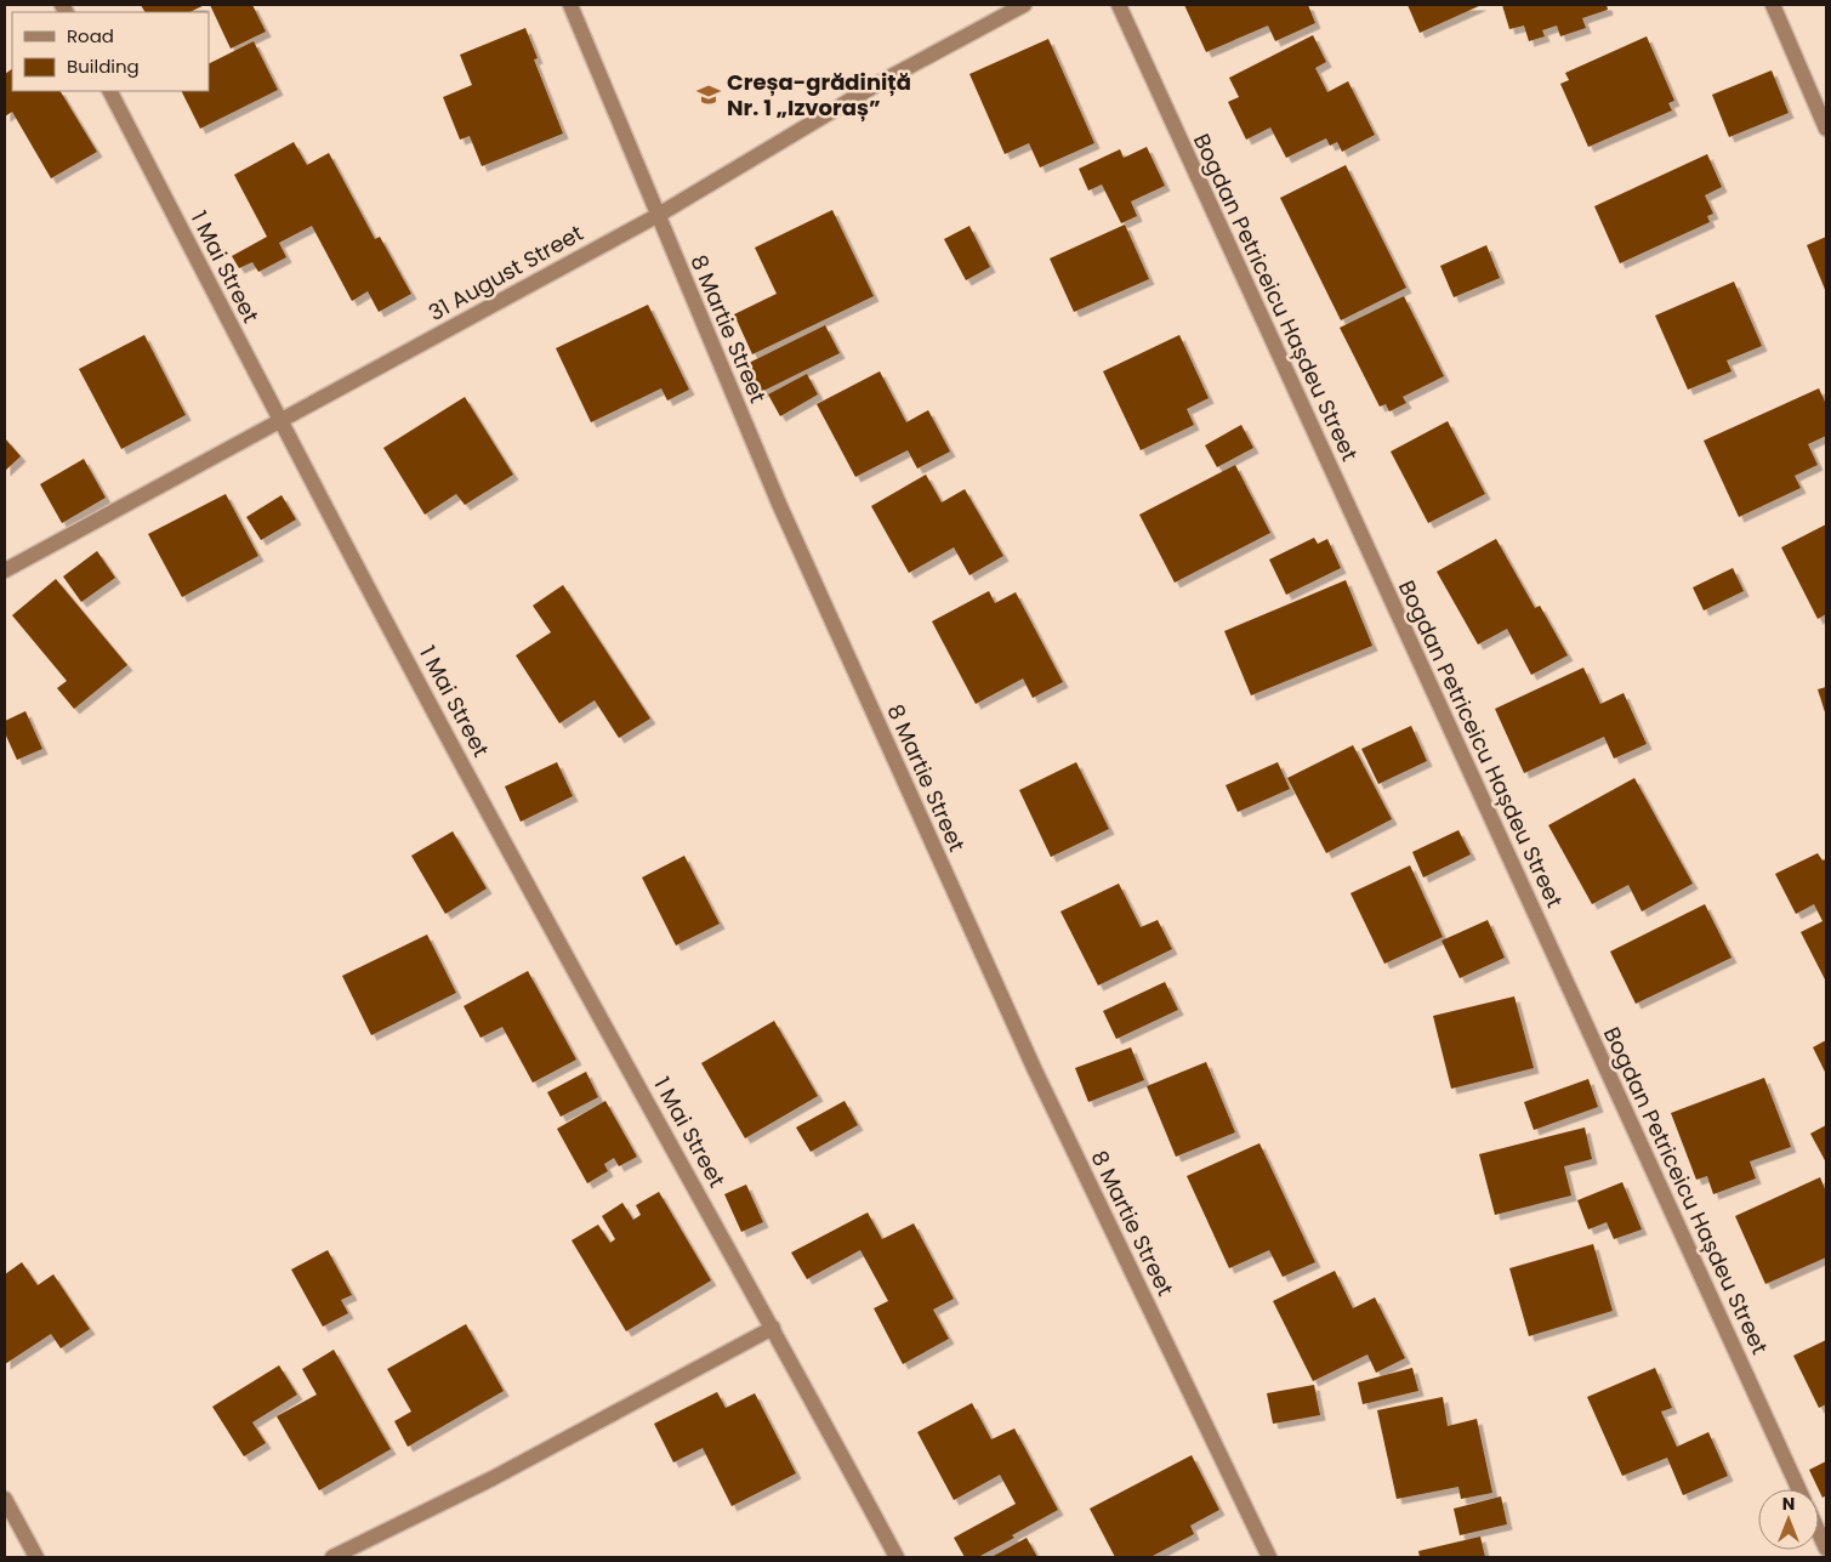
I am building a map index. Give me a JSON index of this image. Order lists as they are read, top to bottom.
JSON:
{
  "streets": {
    "street": [
      "1 Mai Street",
      "31 August Street",
      "Bogdan Petriceicu Hașdeu Street",
      "8 Martie Street"
    ]
  },
  "crossings": [
    ["1 Mai Street", "31 August Street"],
    ["31 August Street", "8 Martie Street"]
  ],
  "places": {
    "school or university": ["Creșa-grădiniță Nr. 1 „Izvoraș”"]
  },
  "legend": ["Road", "Building"],
  "north": "top"
}
